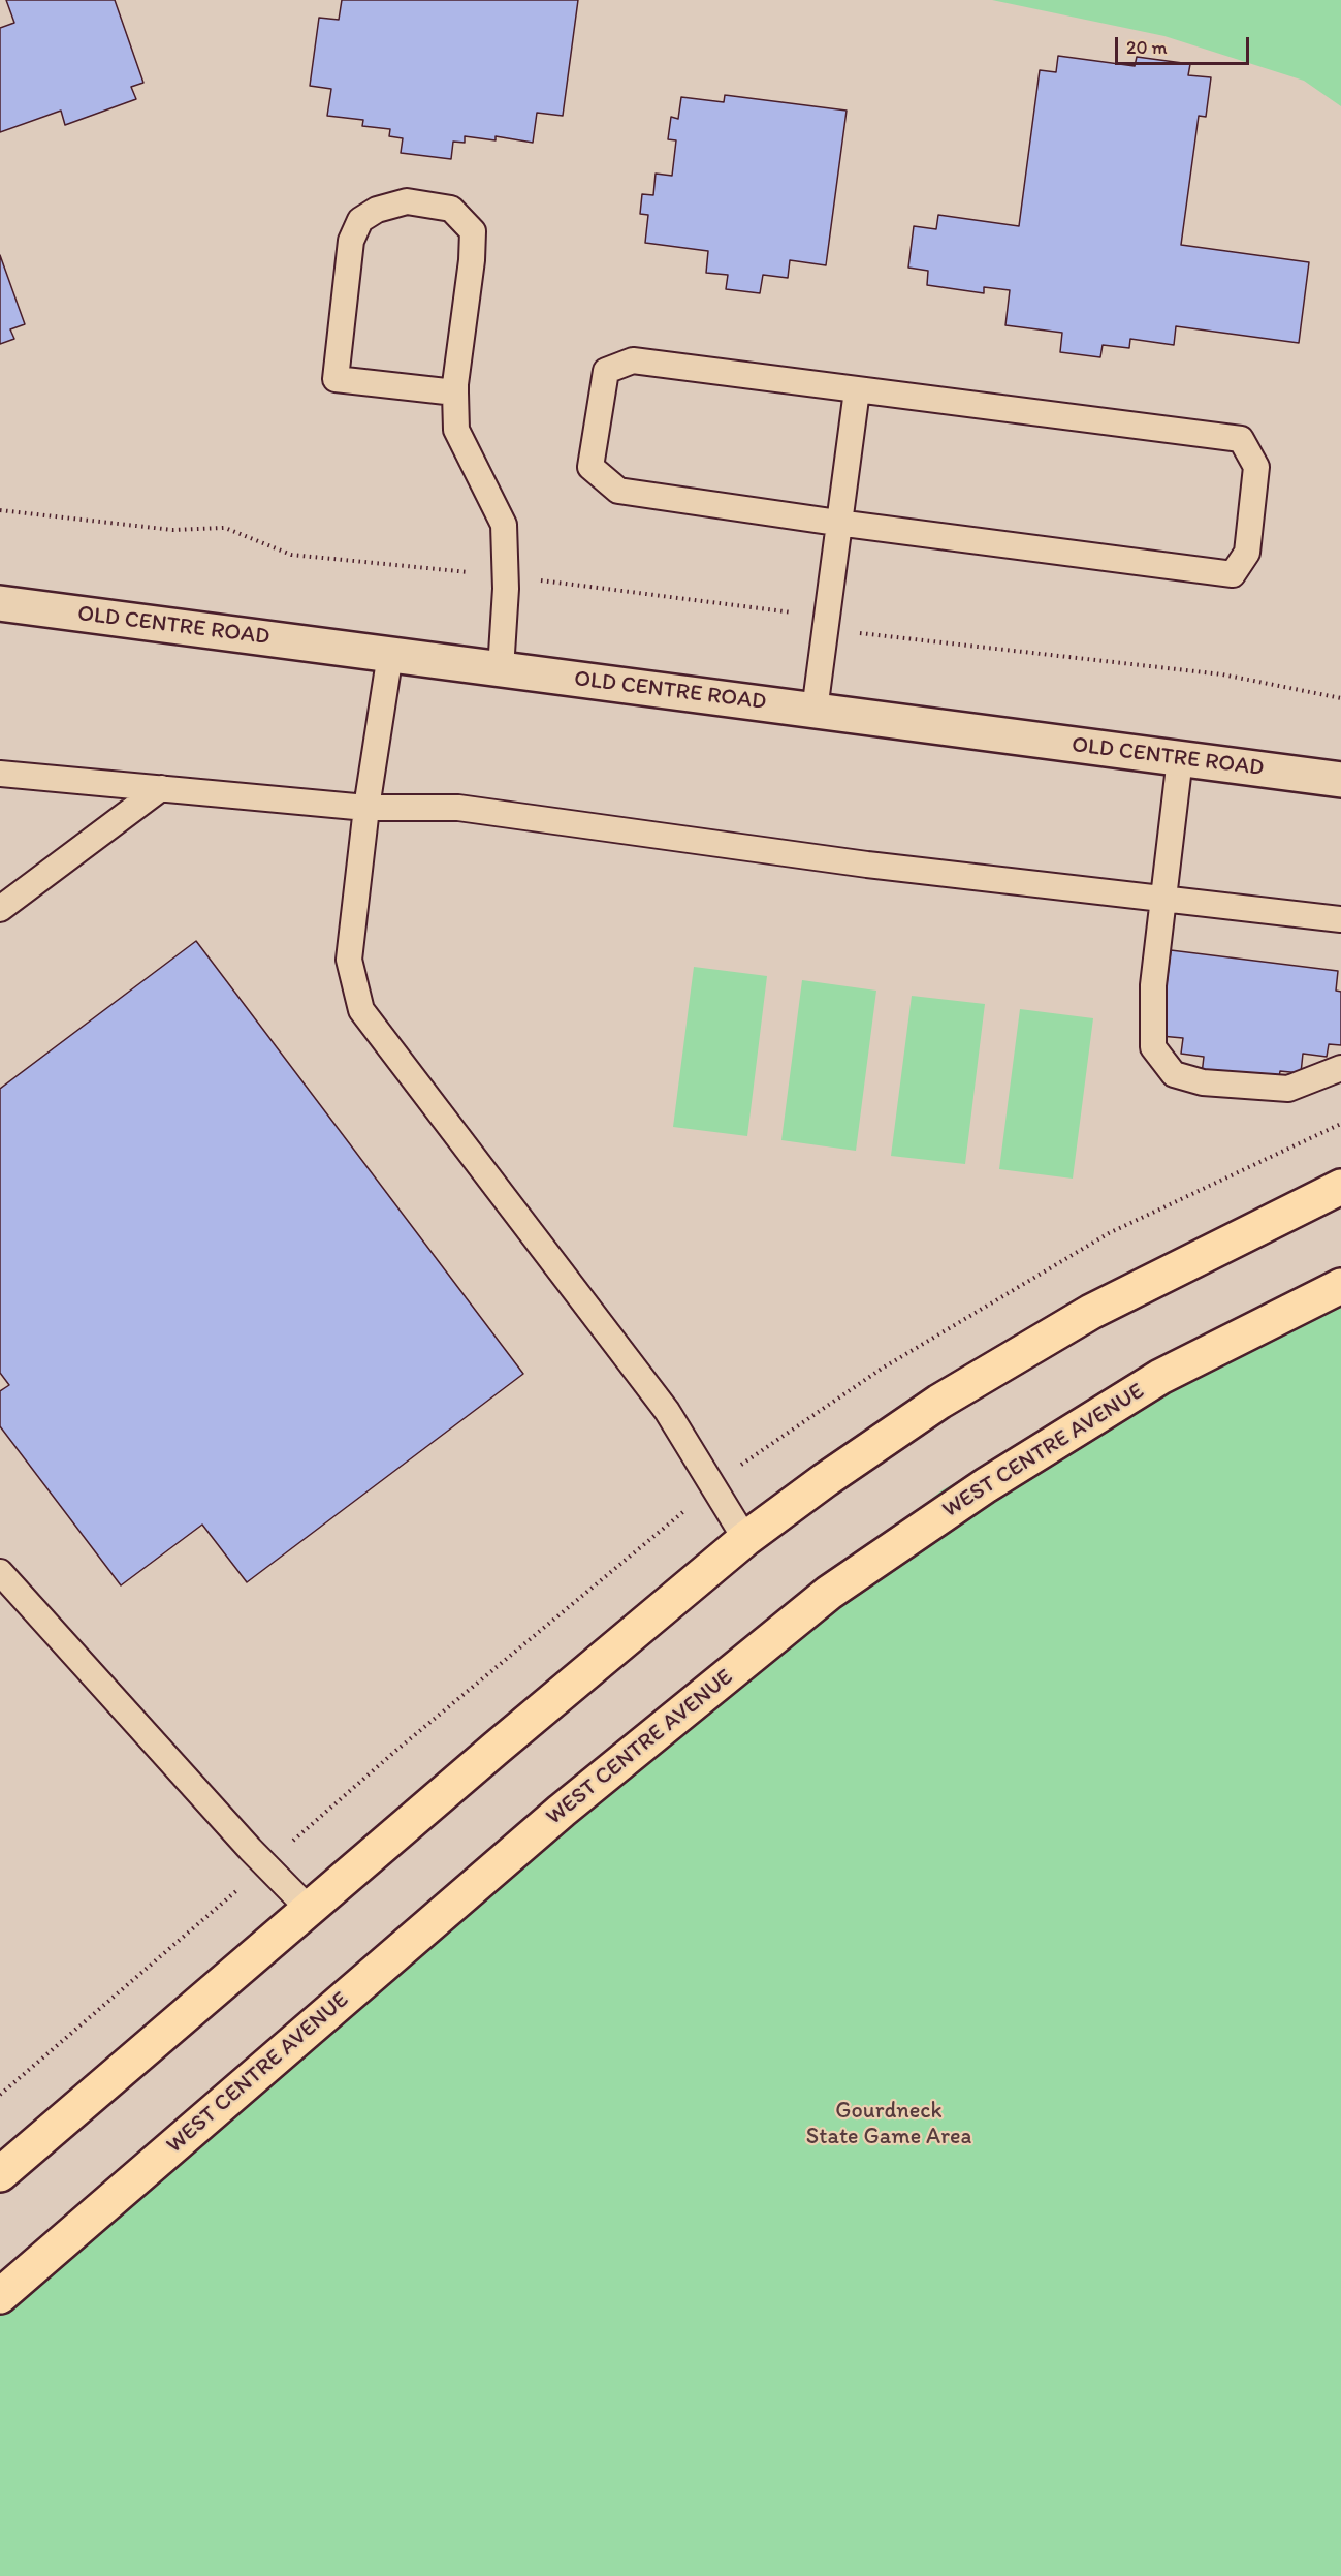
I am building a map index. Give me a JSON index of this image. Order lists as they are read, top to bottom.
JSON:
{
  "streets": {
    "main road": ["WEST CENTRE AVENUE"],
    "street": ["OLD CENTRE ROAD"]
  },
  "parks": ["Gourdneck State Game Area"],
  "scale_bar": "20 m"
}
